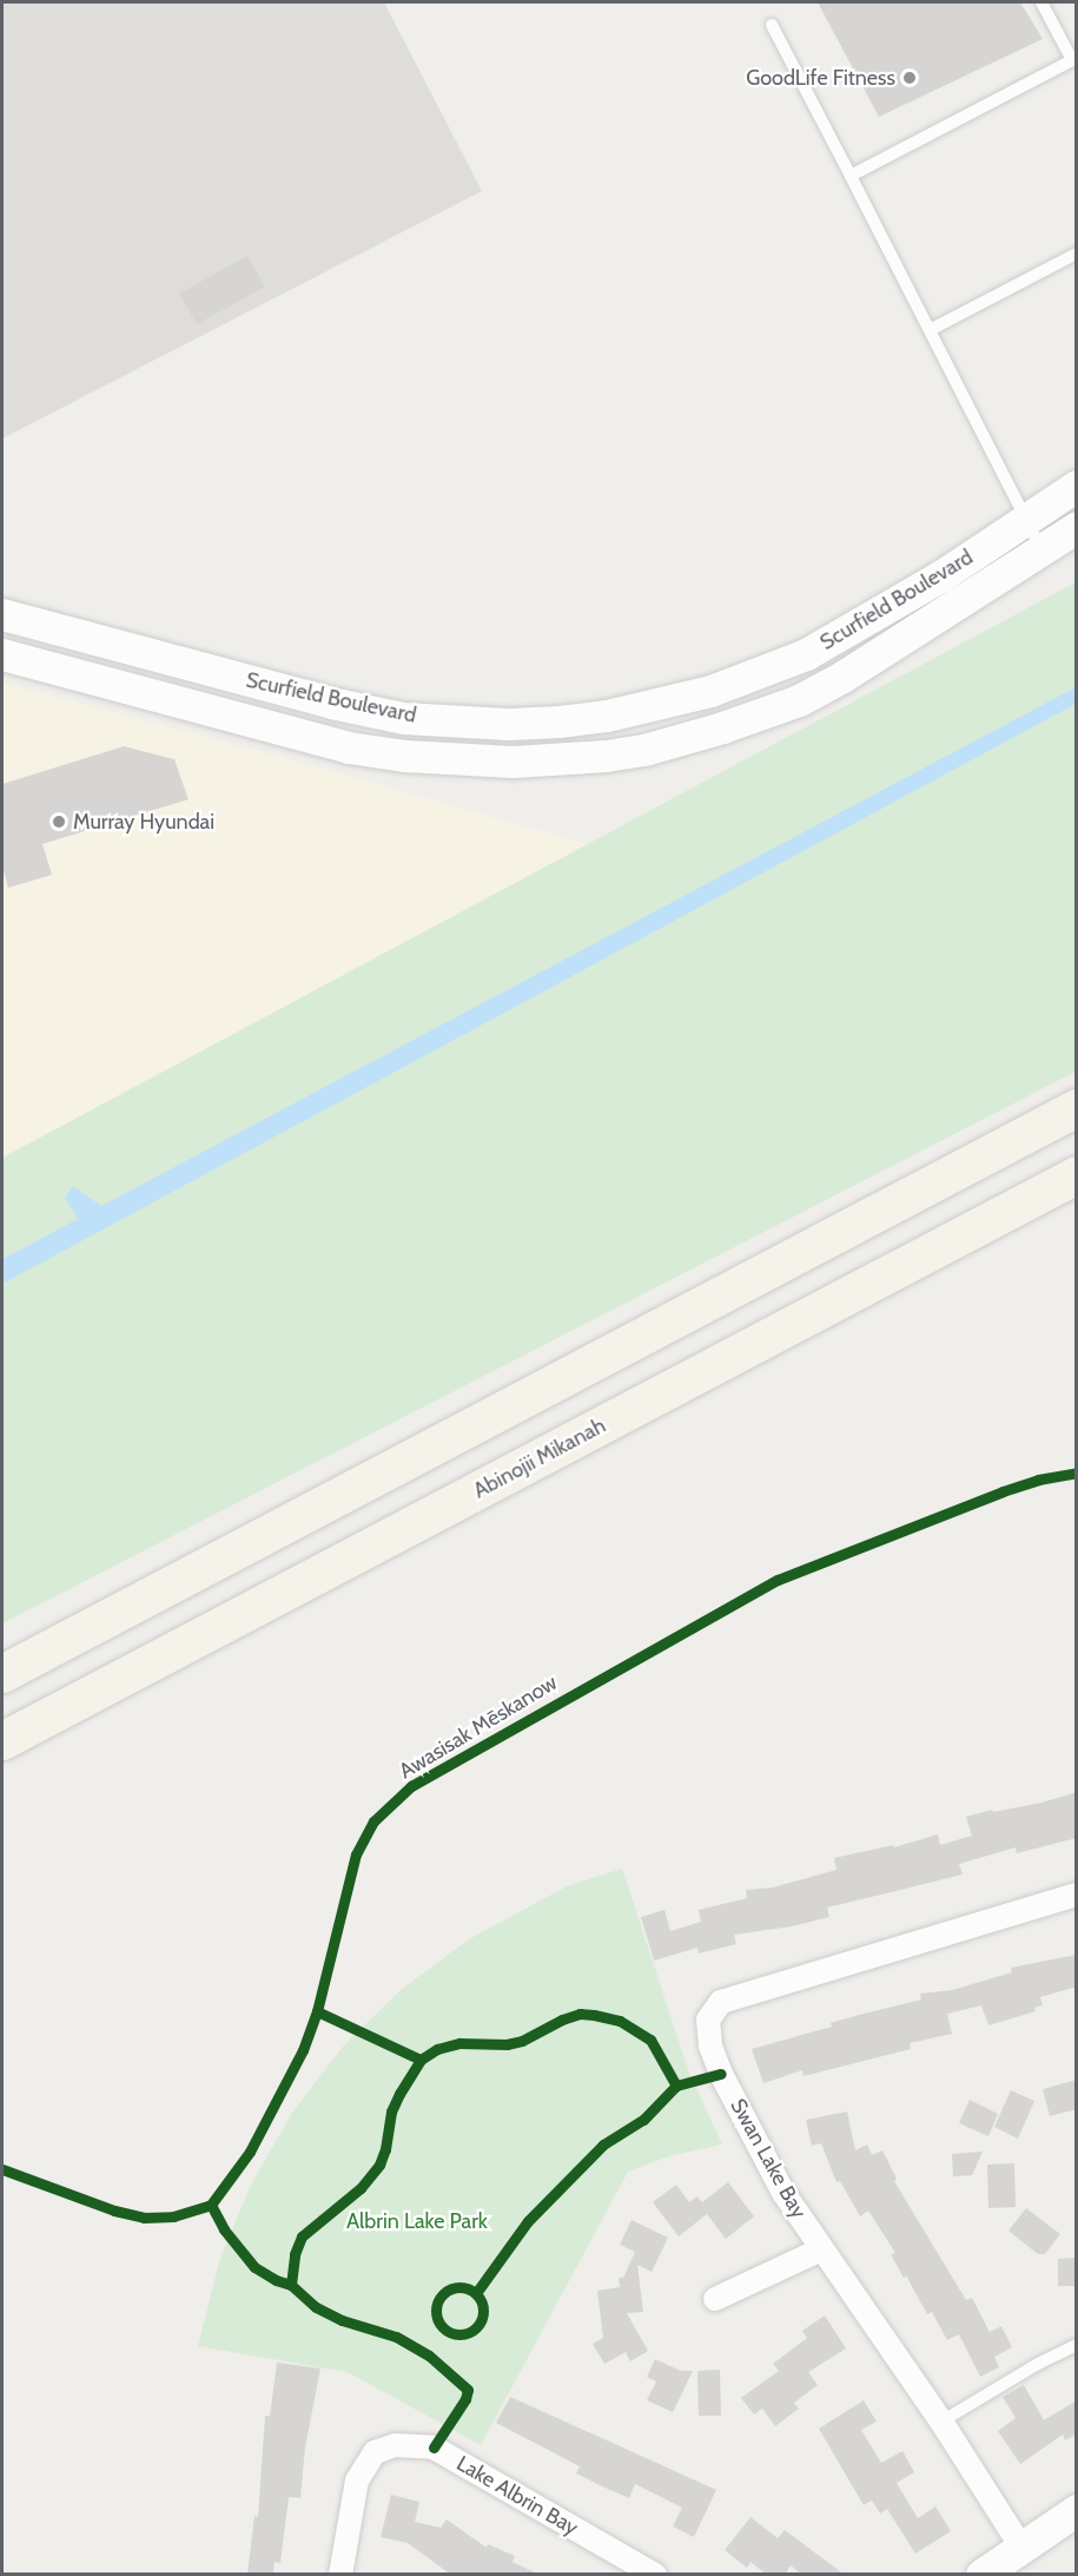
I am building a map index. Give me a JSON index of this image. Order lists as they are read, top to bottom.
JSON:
{
  "streets": {
    "main road": ["Abinojii Mikanah"],
    "street": ["Scurfield Boulevard", "Swan Lake Bay", "Lake Albrin Bay"],
    "cycle path": ["Awasisak Mēskanow"]
  },
  "parks": ["Albrin Lake Park"],
  "places": ["GoodLife Fitness", "Murray Hyundai"]
}
